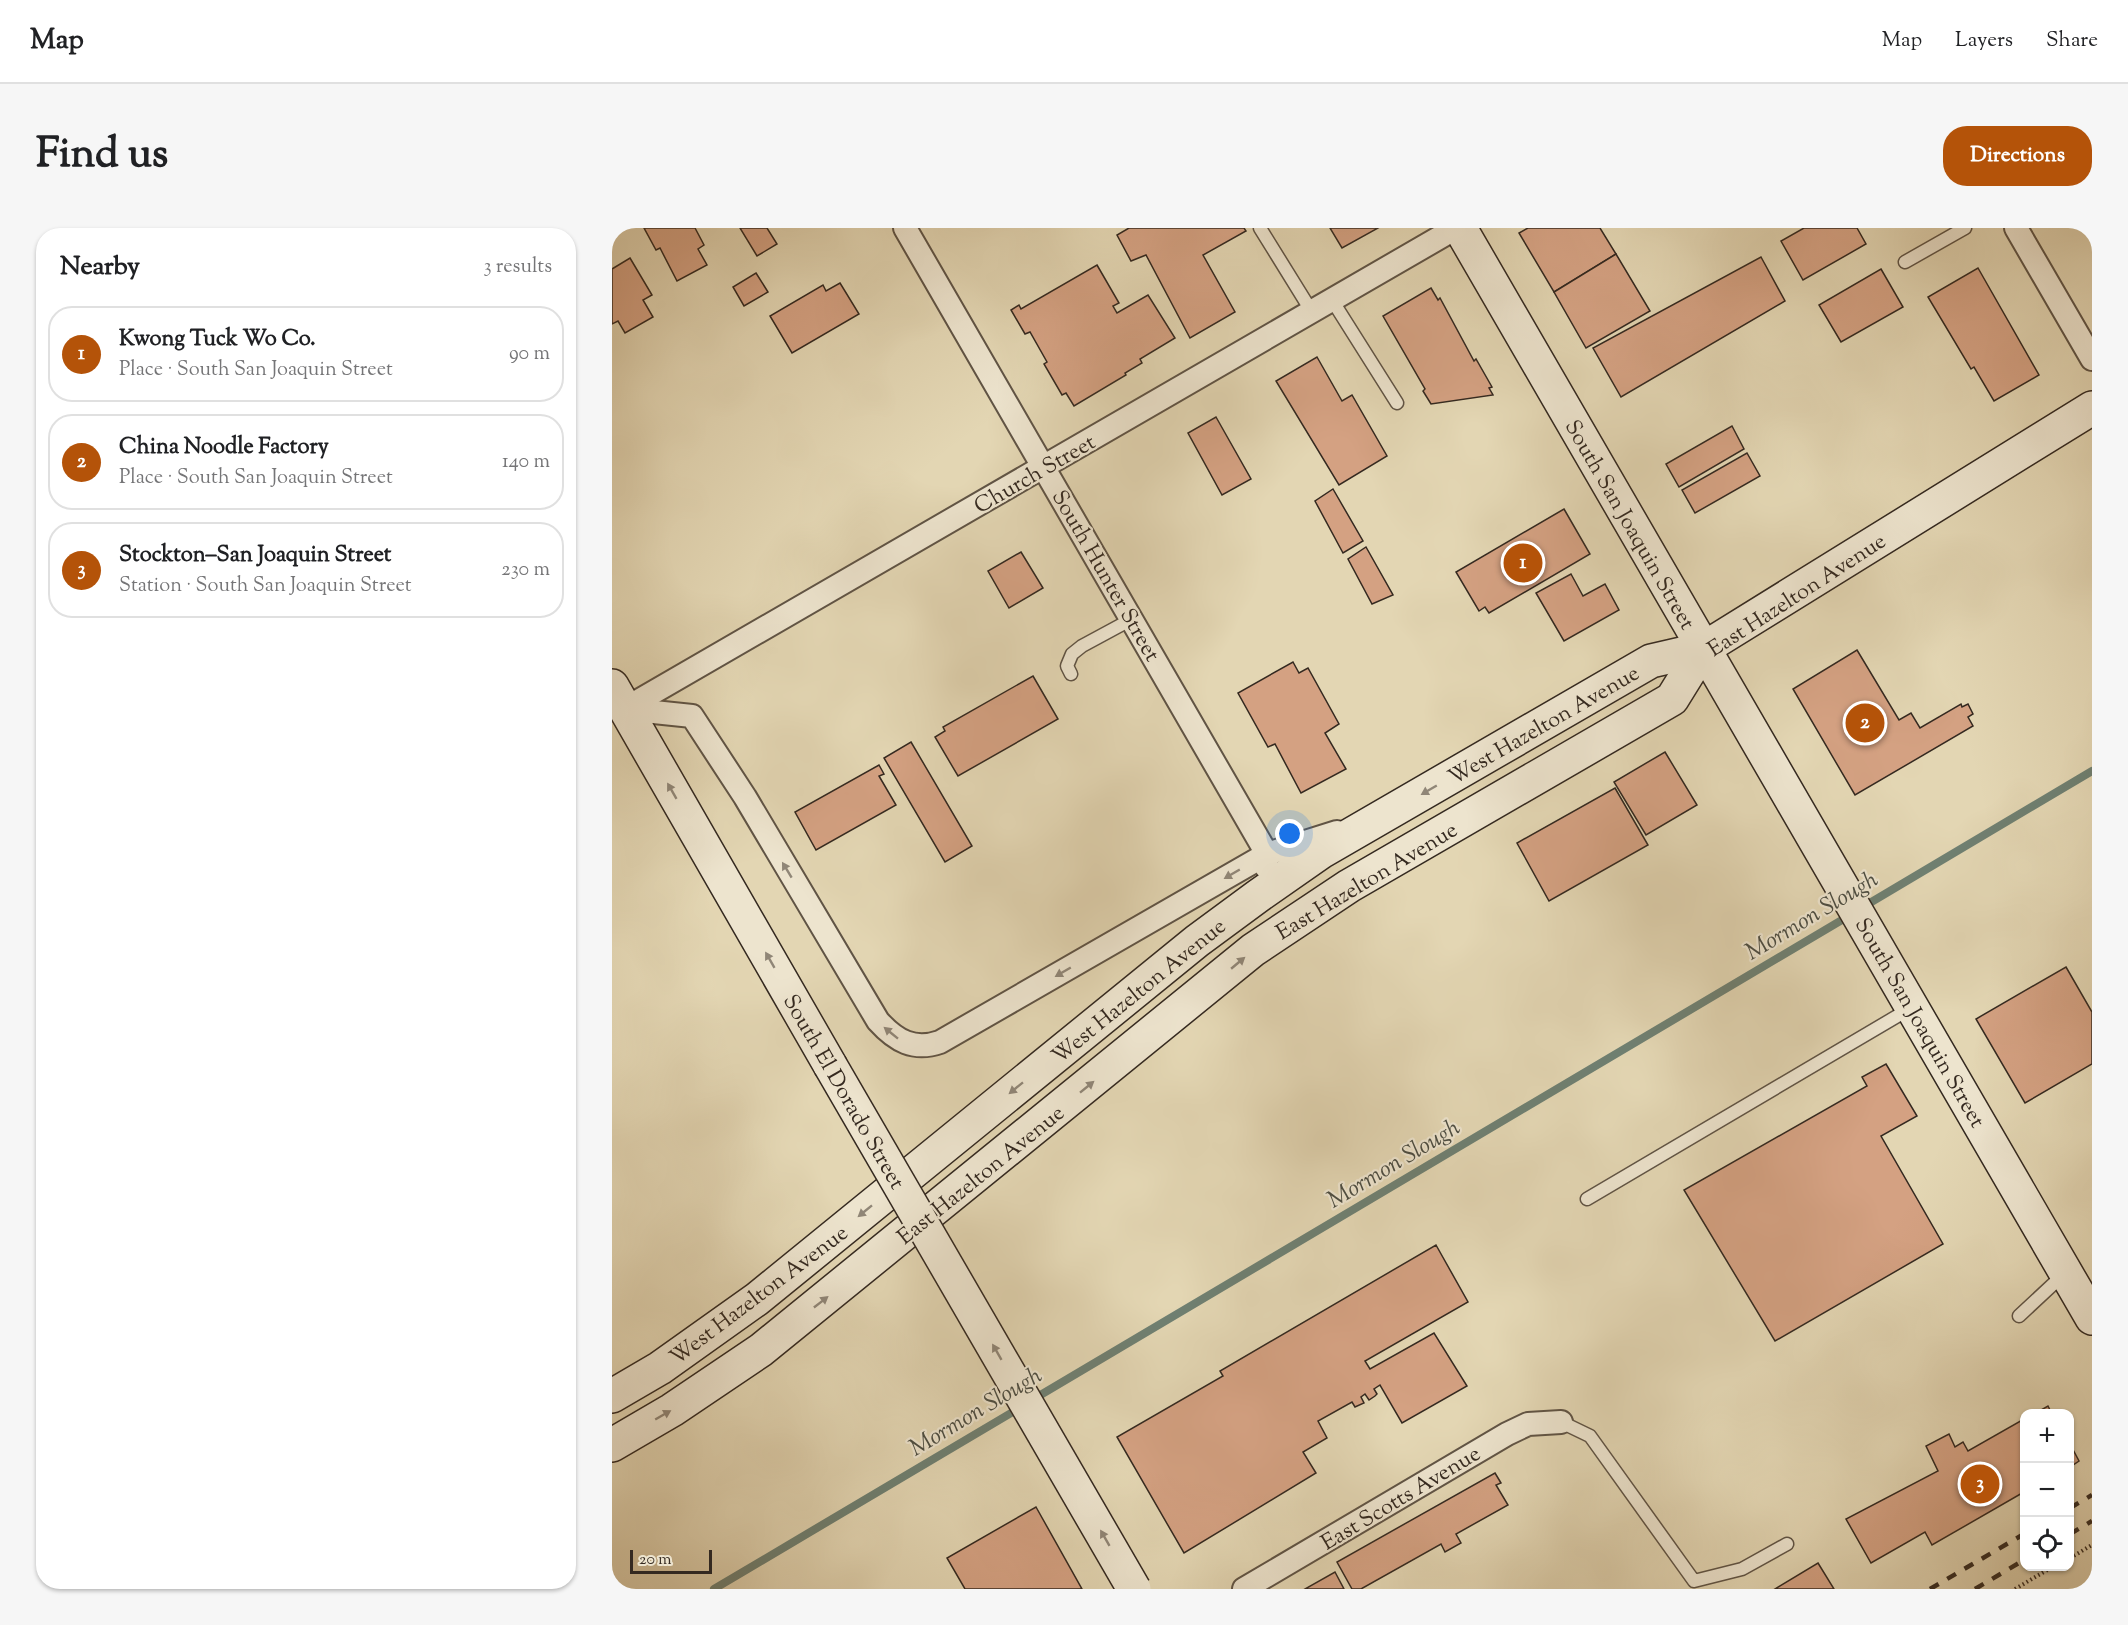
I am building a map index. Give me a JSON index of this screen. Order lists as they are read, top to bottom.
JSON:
{
  "streets": {
    "main road": [
      "South San Joaquin Street",
      "East Hazelton Avenue",
      "West Hazelton Avenue",
      "South El Dorado Street"
    ],
    "street": ["Church Street", "South Hunter Street", "East Scotts Avenue"]
  },
  "crossings": [
    ["Church Street", "South San Joaquin Street"],
    ["Church Street", "South Hunter Street"],
    ["Church Street", "East Hazelton Avenue"],
    ["Church Street", "South El Dorado Street"],
    ["South San Joaquin Street", "East Hazelton Avenue"],
    ["South San Joaquin Street", "West Hazelton Avenue"],
    ["South Hunter Street", "East Hazelton Avenue"],
    ["East Hazelton Avenue", "West Hazelton Avenue"],
    ["East Hazelton Avenue", "South El Dorado Street"]
  ],
  "one_way": ["West Hazelton Avenue", "South El Dorado Street"],
  "water": ["Mormon Slough"],
  "scale_bar": "20 m",
  "page": {
    "header": "Map",
    "nav": ["Map", "Layers", "Share"],
    "title": "Find us",
    "buttons": "Directions",
    "heading": ["Nearby", "3 results"],
    "list": [
      {
        "mark": "1",
        "name": "Kwong Tuck Wo Co.",
        "note": "Place · South San Joaquin Street",
        "value": "90 m"
      },
      {
        "mark": "2",
        "name": "China Noodle Factory",
        "note": "Place · South San Joaquin Street",
        "value": "140 m"
      },
      {
        "mark": "3",
        "name": "Stockton–San Joaquin Street",
        "note": "Station · South San Joaquin Street",
        "value": "230 m"
      }
    ],
    "pins": ["1", "2", "3"],
    "map_buttons": ["+", "−"],
    "scale": "20 m"
  }
}
